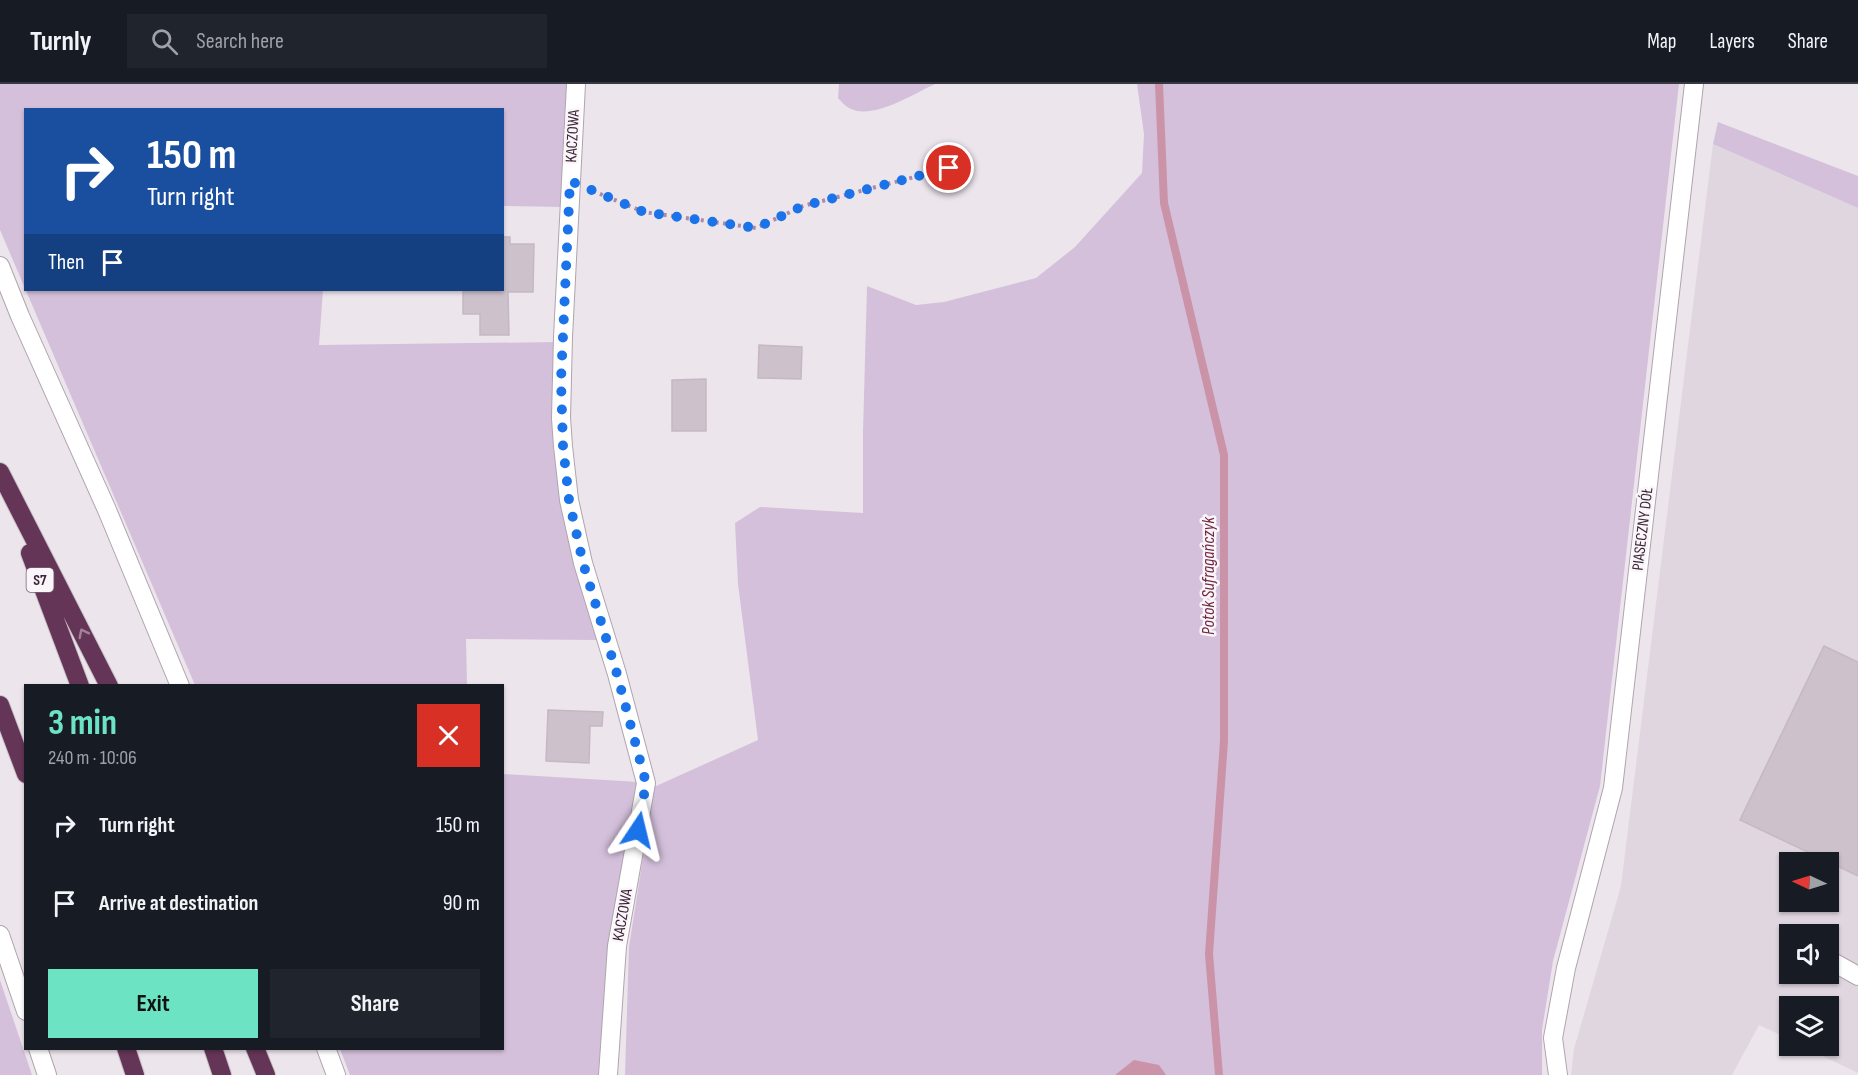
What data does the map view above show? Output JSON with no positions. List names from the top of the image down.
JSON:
{
  "streets": {
    "highway": ["S7"],
    "street": ["KACZOWA", "PIASECZNY DÓŁ"]
  },
  "water": ["Potok Sufragańczyk"],
  "north": "left",
  "page": {
    "header": "Turnly",
    "search": "Search here",
    "nav": ["Map", "Layers", "Share"],
    "turn": ["150 m", "Turn right"],
    "then": "Then",
    "heading": ["3 min", "240 m · 10:06"],
    "list": [
      {
        "name": "Turn right",
        "value": "150 m"
      },
      {
        "name": "Arrive at destination",
        "value": "90 m"
      }
    ],
    "buttons": ["Exit", "Share"]
  }
}
